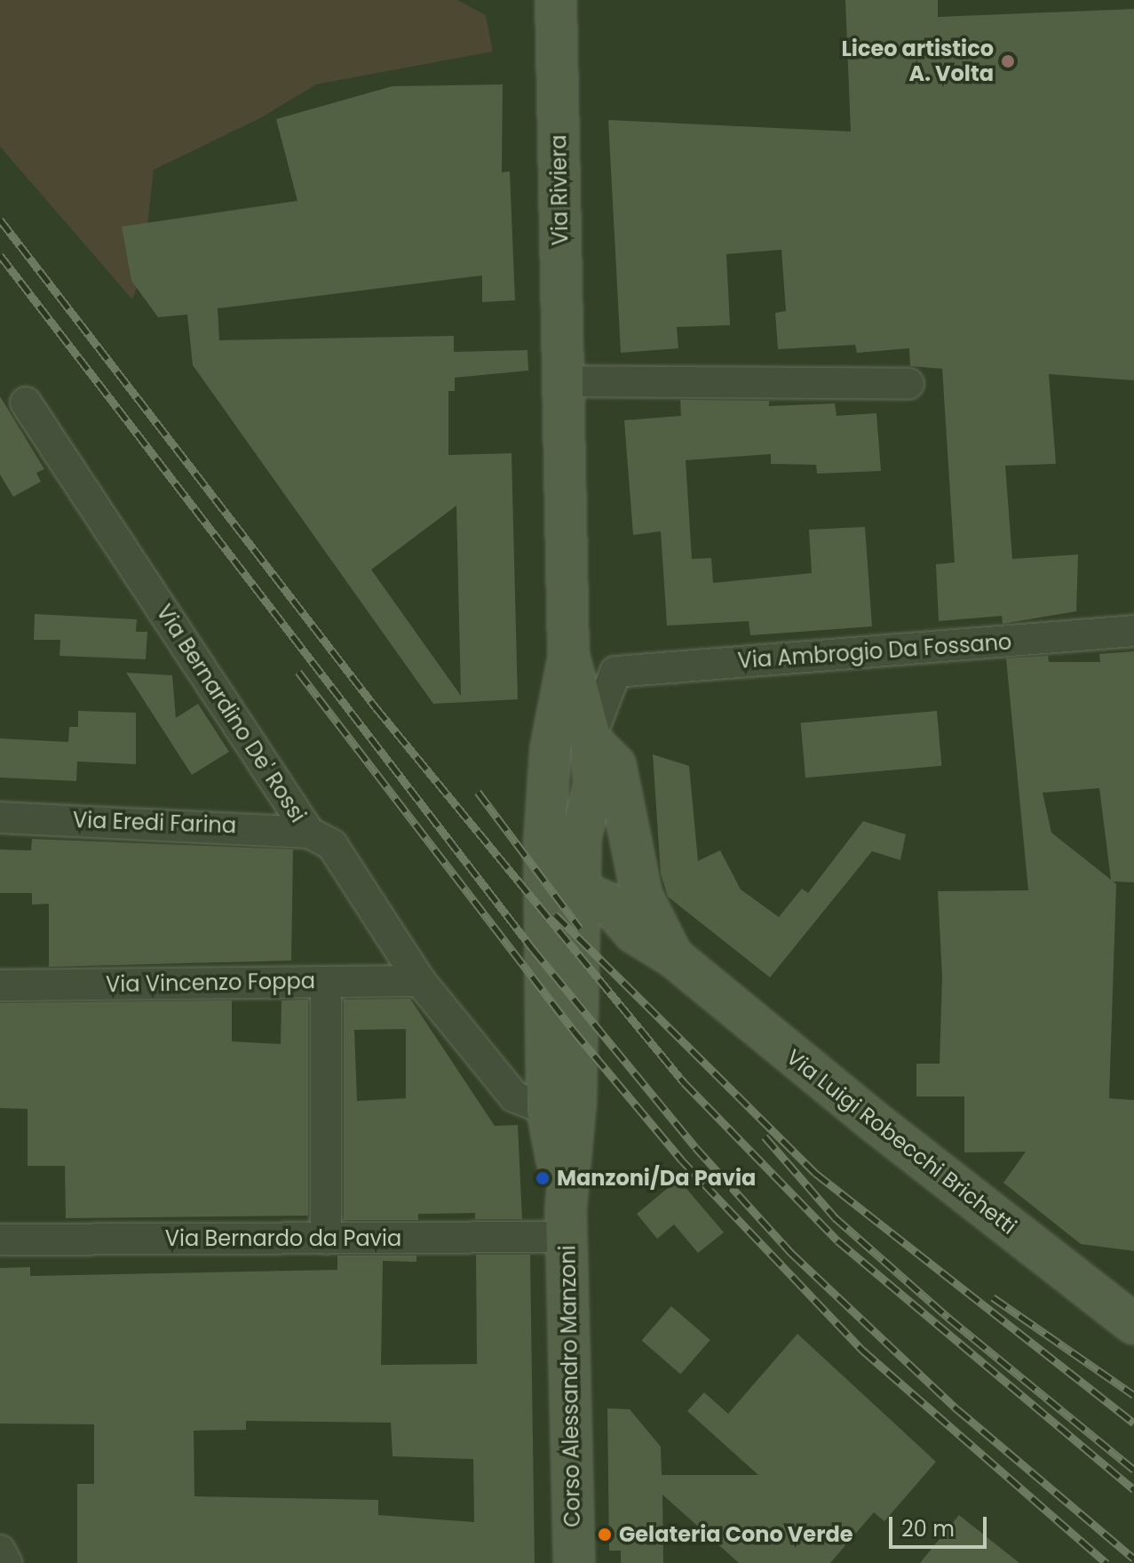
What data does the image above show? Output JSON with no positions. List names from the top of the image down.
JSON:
{
  "streets": {
    "street": [
      "Via Riviera",
      "Via Ambrogio Da Fossano",
      "Via Bernardino De' Rossi",
      "Via Eredi Farina",
      "Via Vincenzo Foppa",
      "Via Luigi Robecchi Brichetti",
      "Via Bernardo da Pavia",
      "Corso Alessandro Manzoni"
    ]
  },
  "crossings": [
    ["Via Riviera", "Via Ambrogio Da Fossano"],
    ["Via Riviera", "Via Luigi Robecchi Brichetti"],
    ["Via Riviera", "Corso Alessandro Manzoni"],
    ["Via Bernardino De' Rossi", "Via Eredi Farina"],
    ["Via Bernardino De' Rossi", "Via Vincenzo Foppa"],
    ["Via Bernardino De' Rossi", "Corso Alessandro Manzoni"],
    ["Via Luigi Robecchi Brichetti", "Corso Alessandro Manzoni"],
    ["Via Bernardo da Pavia", "Corso Alessandro Manzoni"]
  ],
  "places": ["Liceo artistico A. Volta", "Manzoni/Da Pavia", "Gelateria Cono Verde"],
  "scale_bar": "20 m"
}
